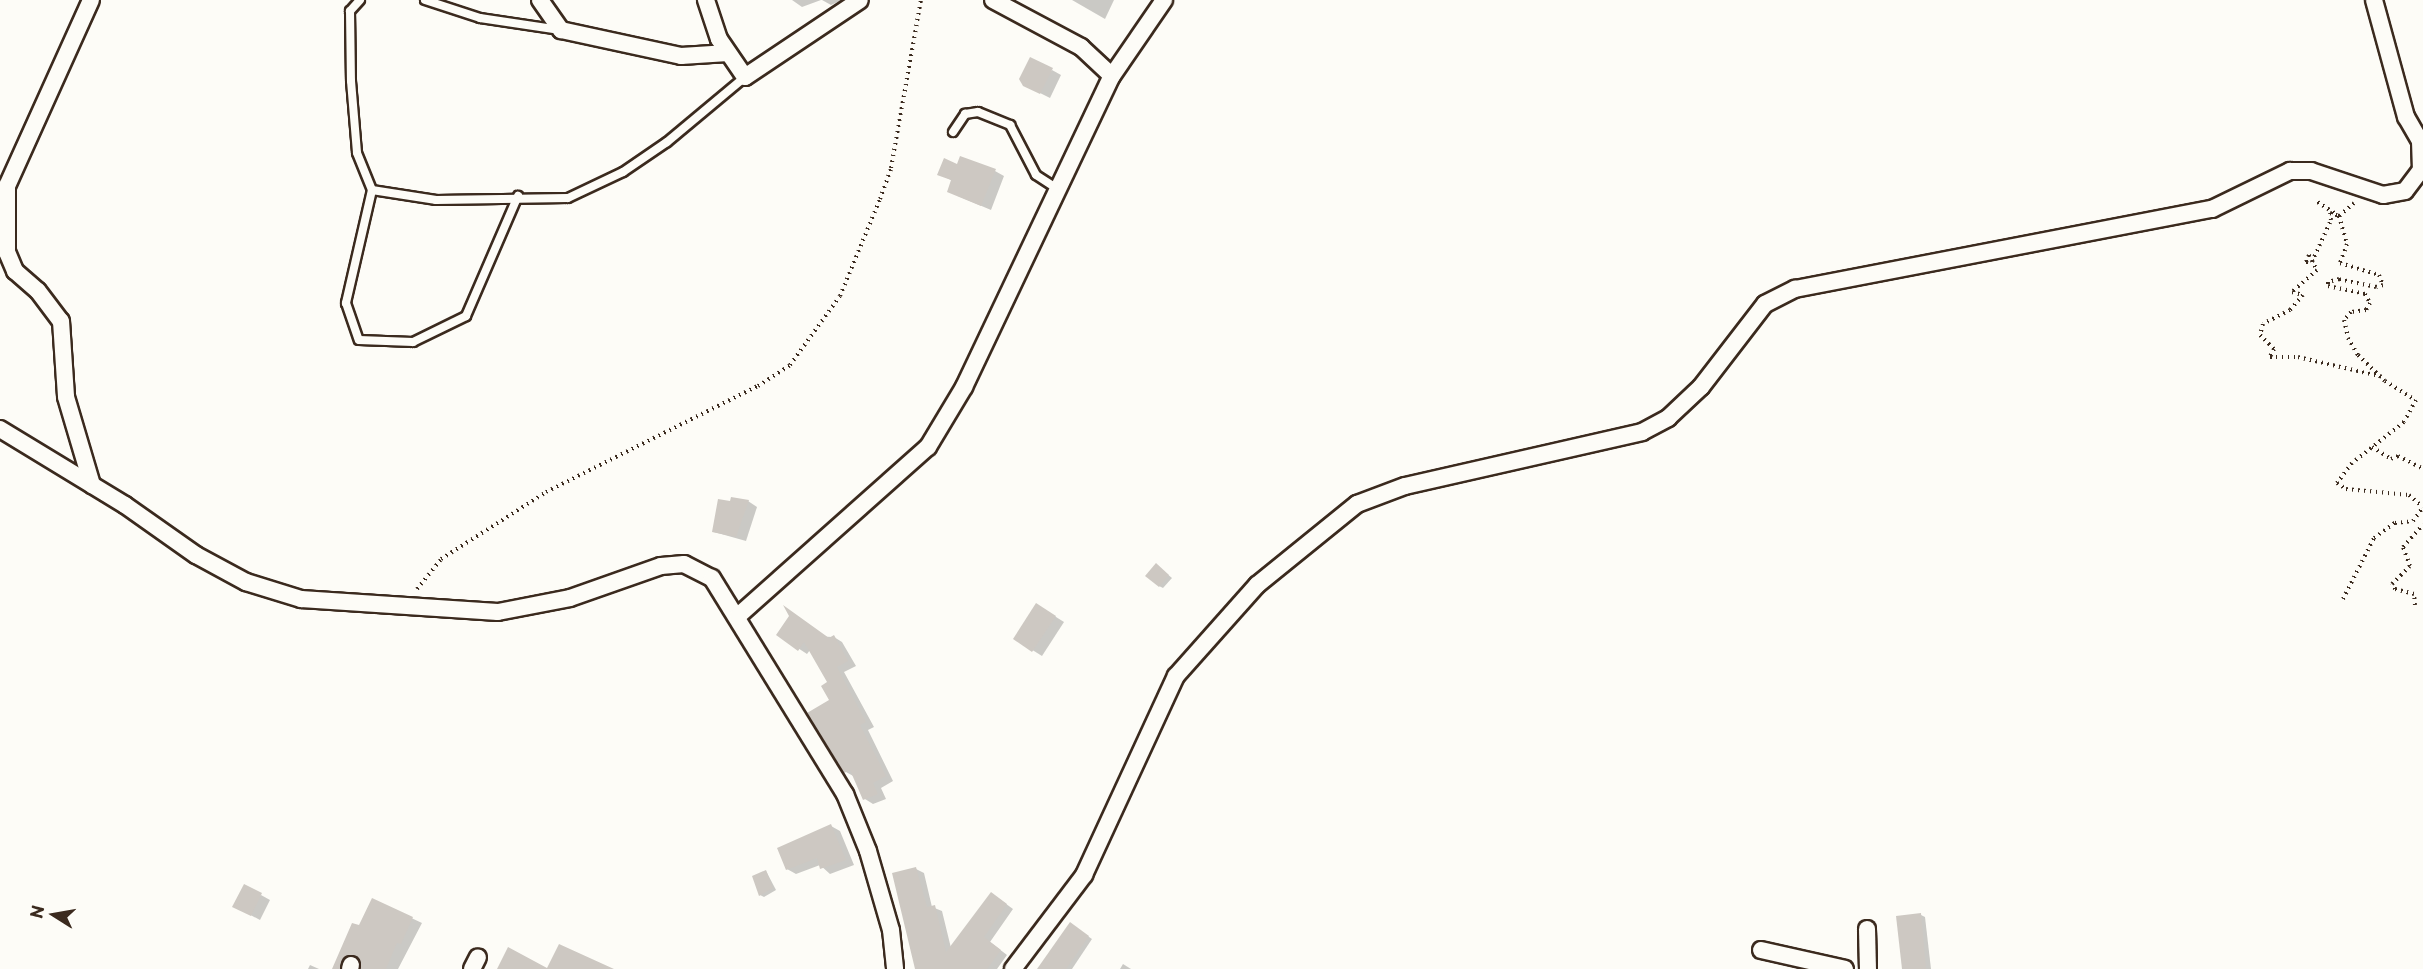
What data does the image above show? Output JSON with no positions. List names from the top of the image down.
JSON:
{
  "north": "left"
}
